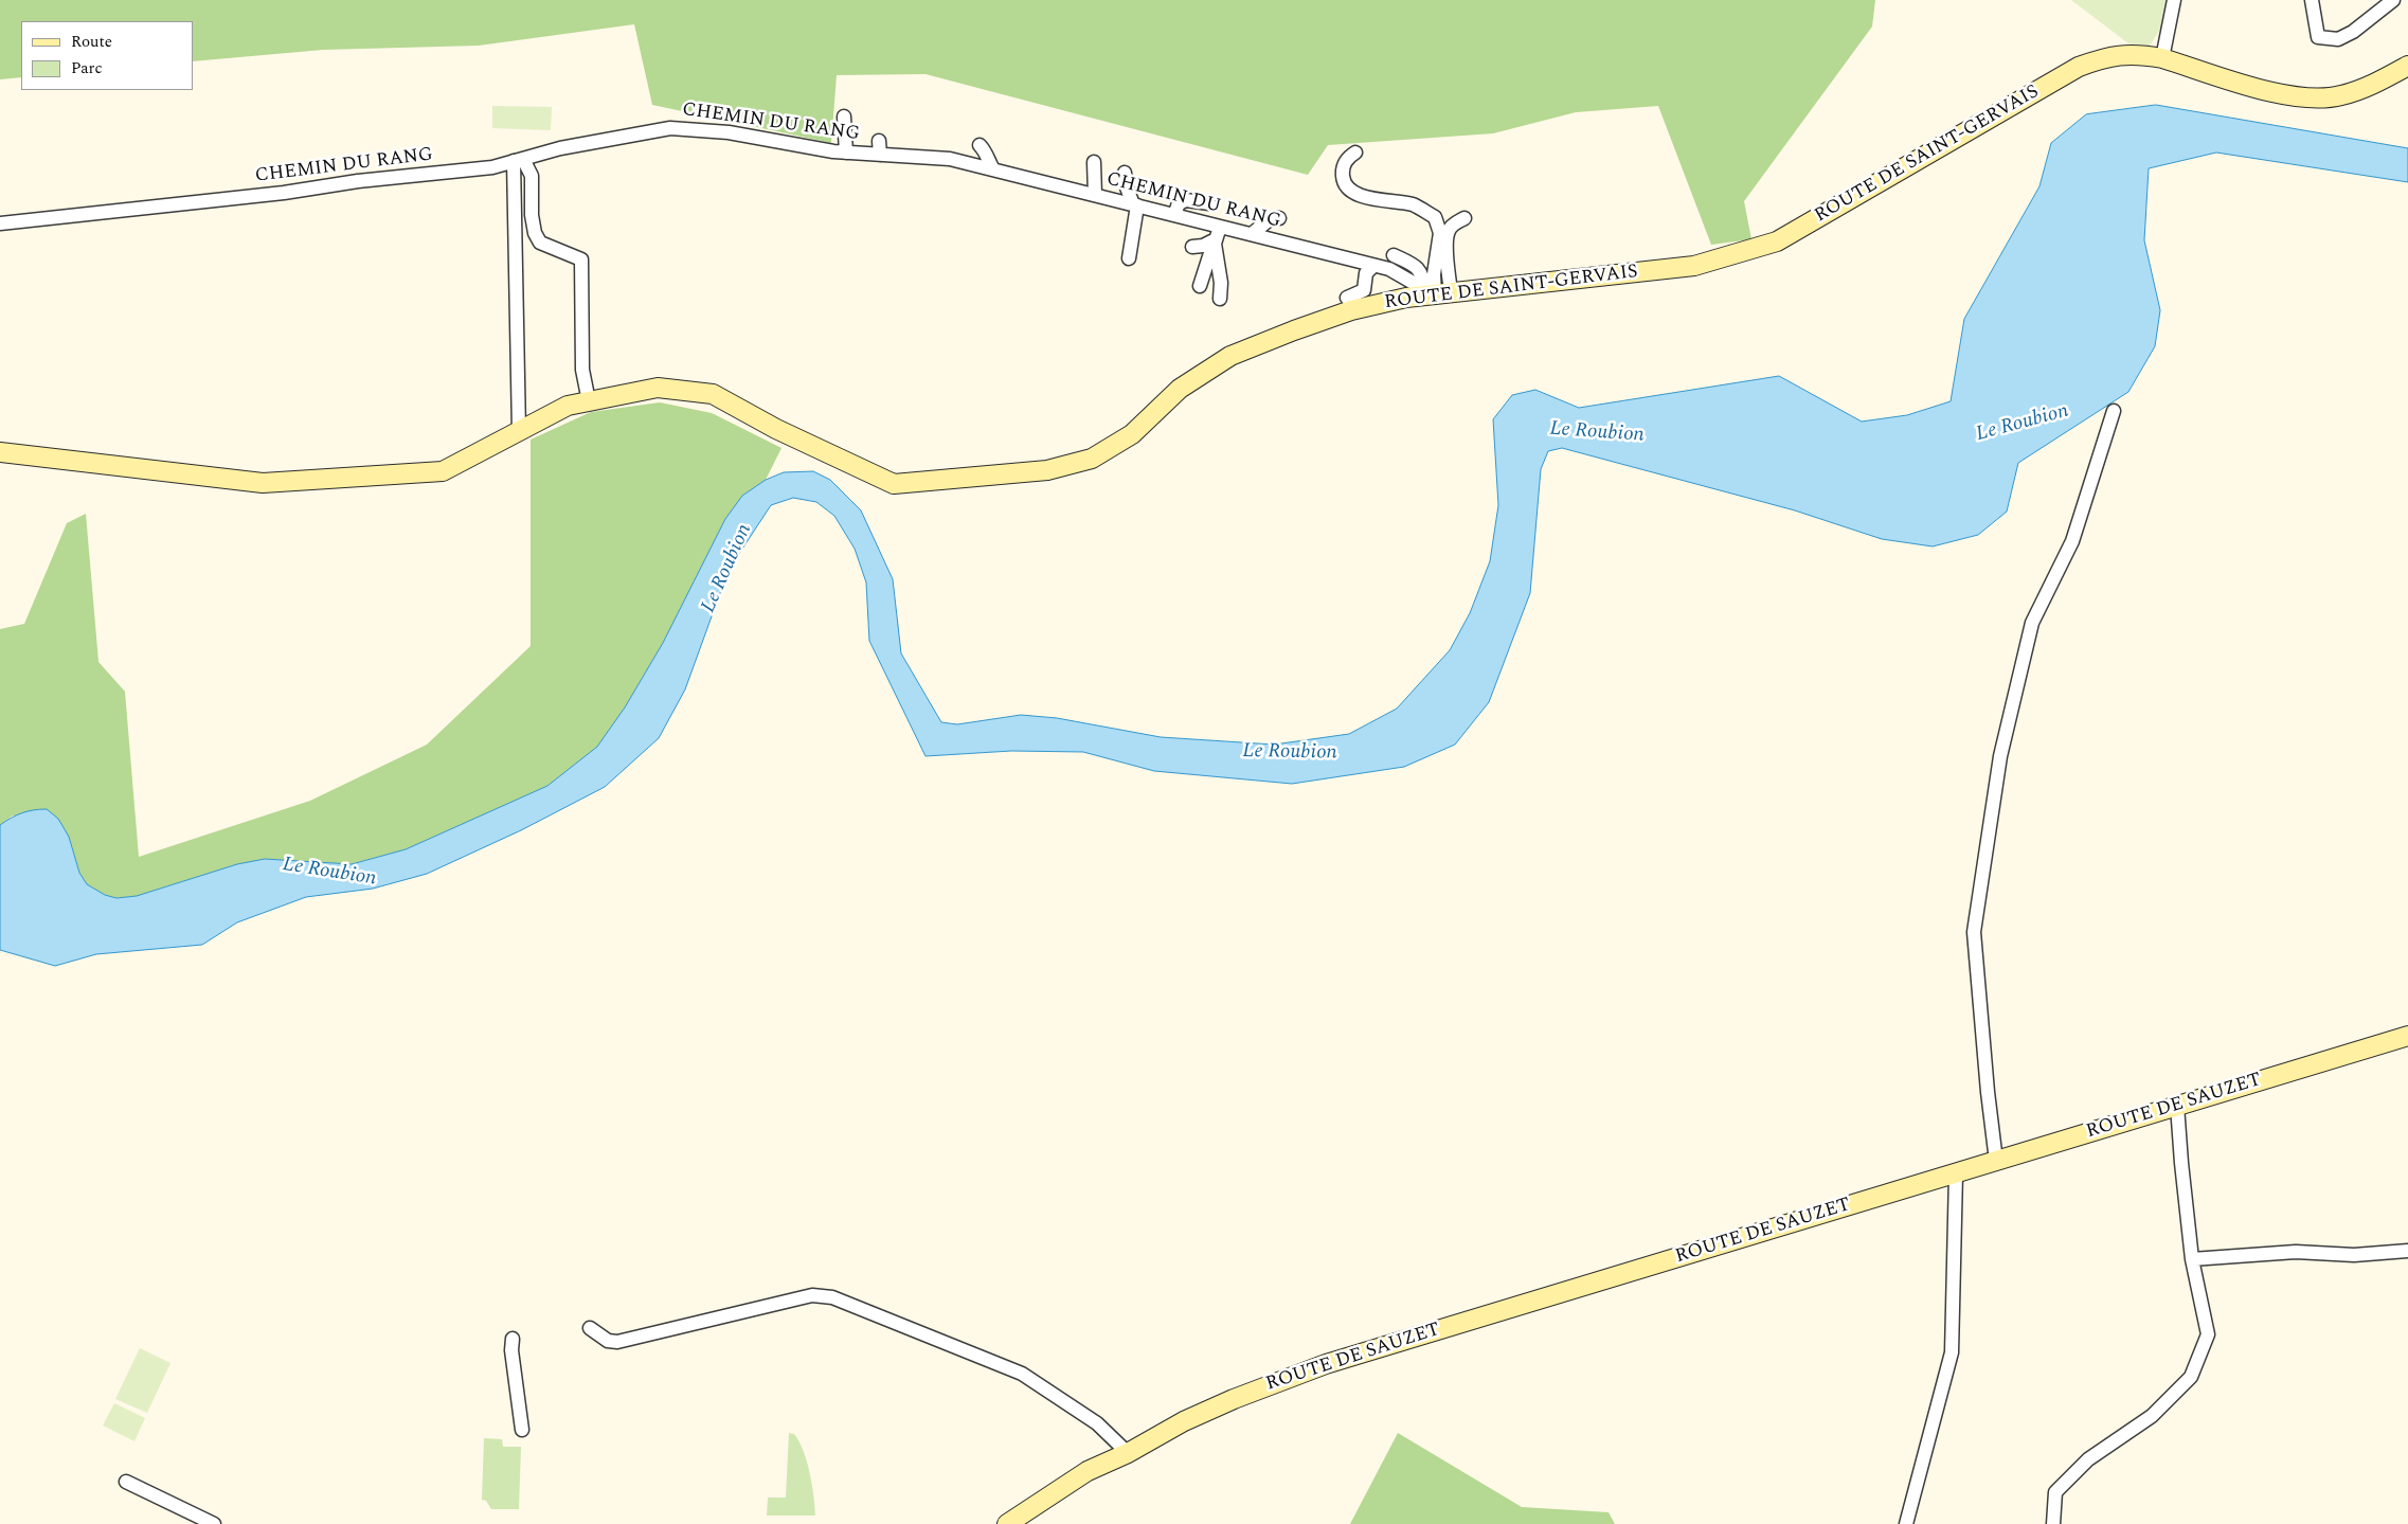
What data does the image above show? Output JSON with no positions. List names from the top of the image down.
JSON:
{
  "streets": {
    "street": ["CHEMIN DU RANG", "ROUTE DE SAINT-GERVAIS", "ROUTE DE SAUZET"]
  },
  "crossings": [
    ["CHEMIN DU RANG", "ROUTE DE SAINT-GERVAIS"]
  ],
  "water": ["Le Roubion"],
  "legend": ["Route", "Parc"]
}
